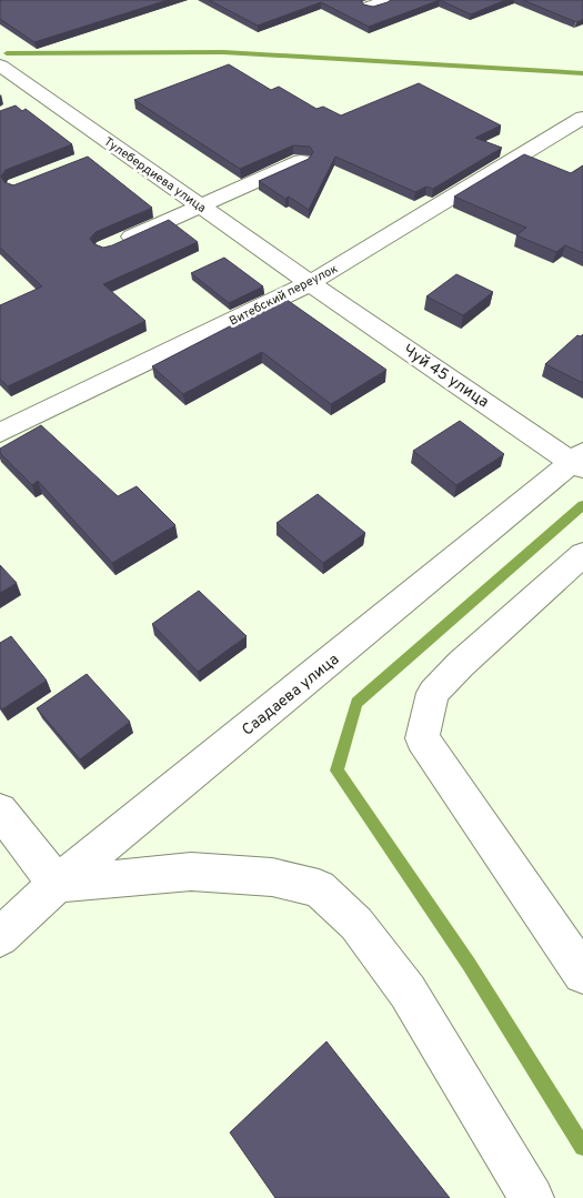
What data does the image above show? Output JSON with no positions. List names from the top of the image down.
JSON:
{
  "streets": {
    "street": [
      "Тулебердиева улица",
      "Витебский переулок",
      "Чуй 45 улица",
      "Саадаева улица"
    ]
  },
  "crossings": [
    ["Тулебердиева улица", "Витебский переулок"],
    ["Тулебердиева улица", "Чуй 45 улица"],
    ["Витебский переулок", "Чуй 45 улица"],
    ["Чуй 45 улица", "Саадаева улица"]
  ]
}
